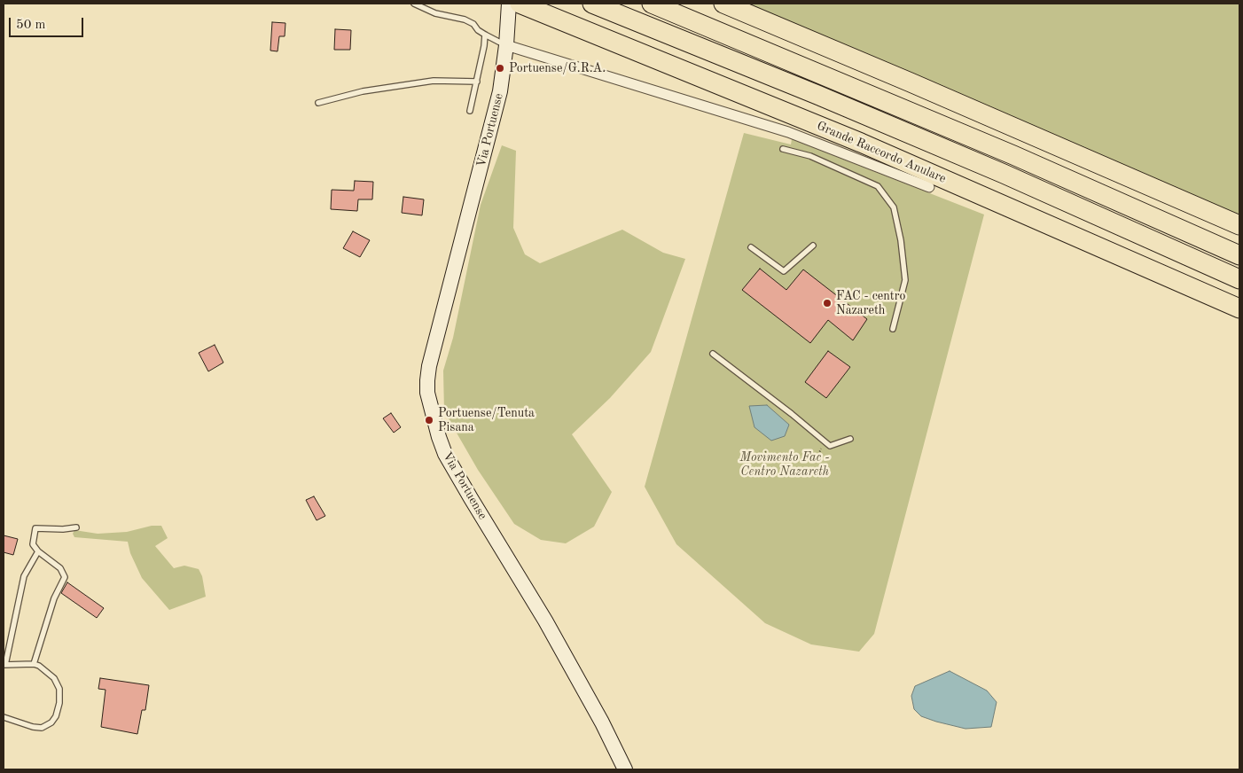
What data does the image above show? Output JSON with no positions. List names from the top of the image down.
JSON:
{
  "streets": {
    "highway": ["Grande Raccordo Anulare"],
    "main road": ["Via Portuense"]
  },
  "crossings": [
    ["Via Portuense", "Grande Raccordo Anulare"]
  ],
  "parks": ["Movimento Fac - Centro Nazareth"],
  "places": ["Portuense/G.R.A.", "FAC - centro Nazareth", "Portuense/Tenuta Pisana"],
  "scale_bar": "50 m"
}
